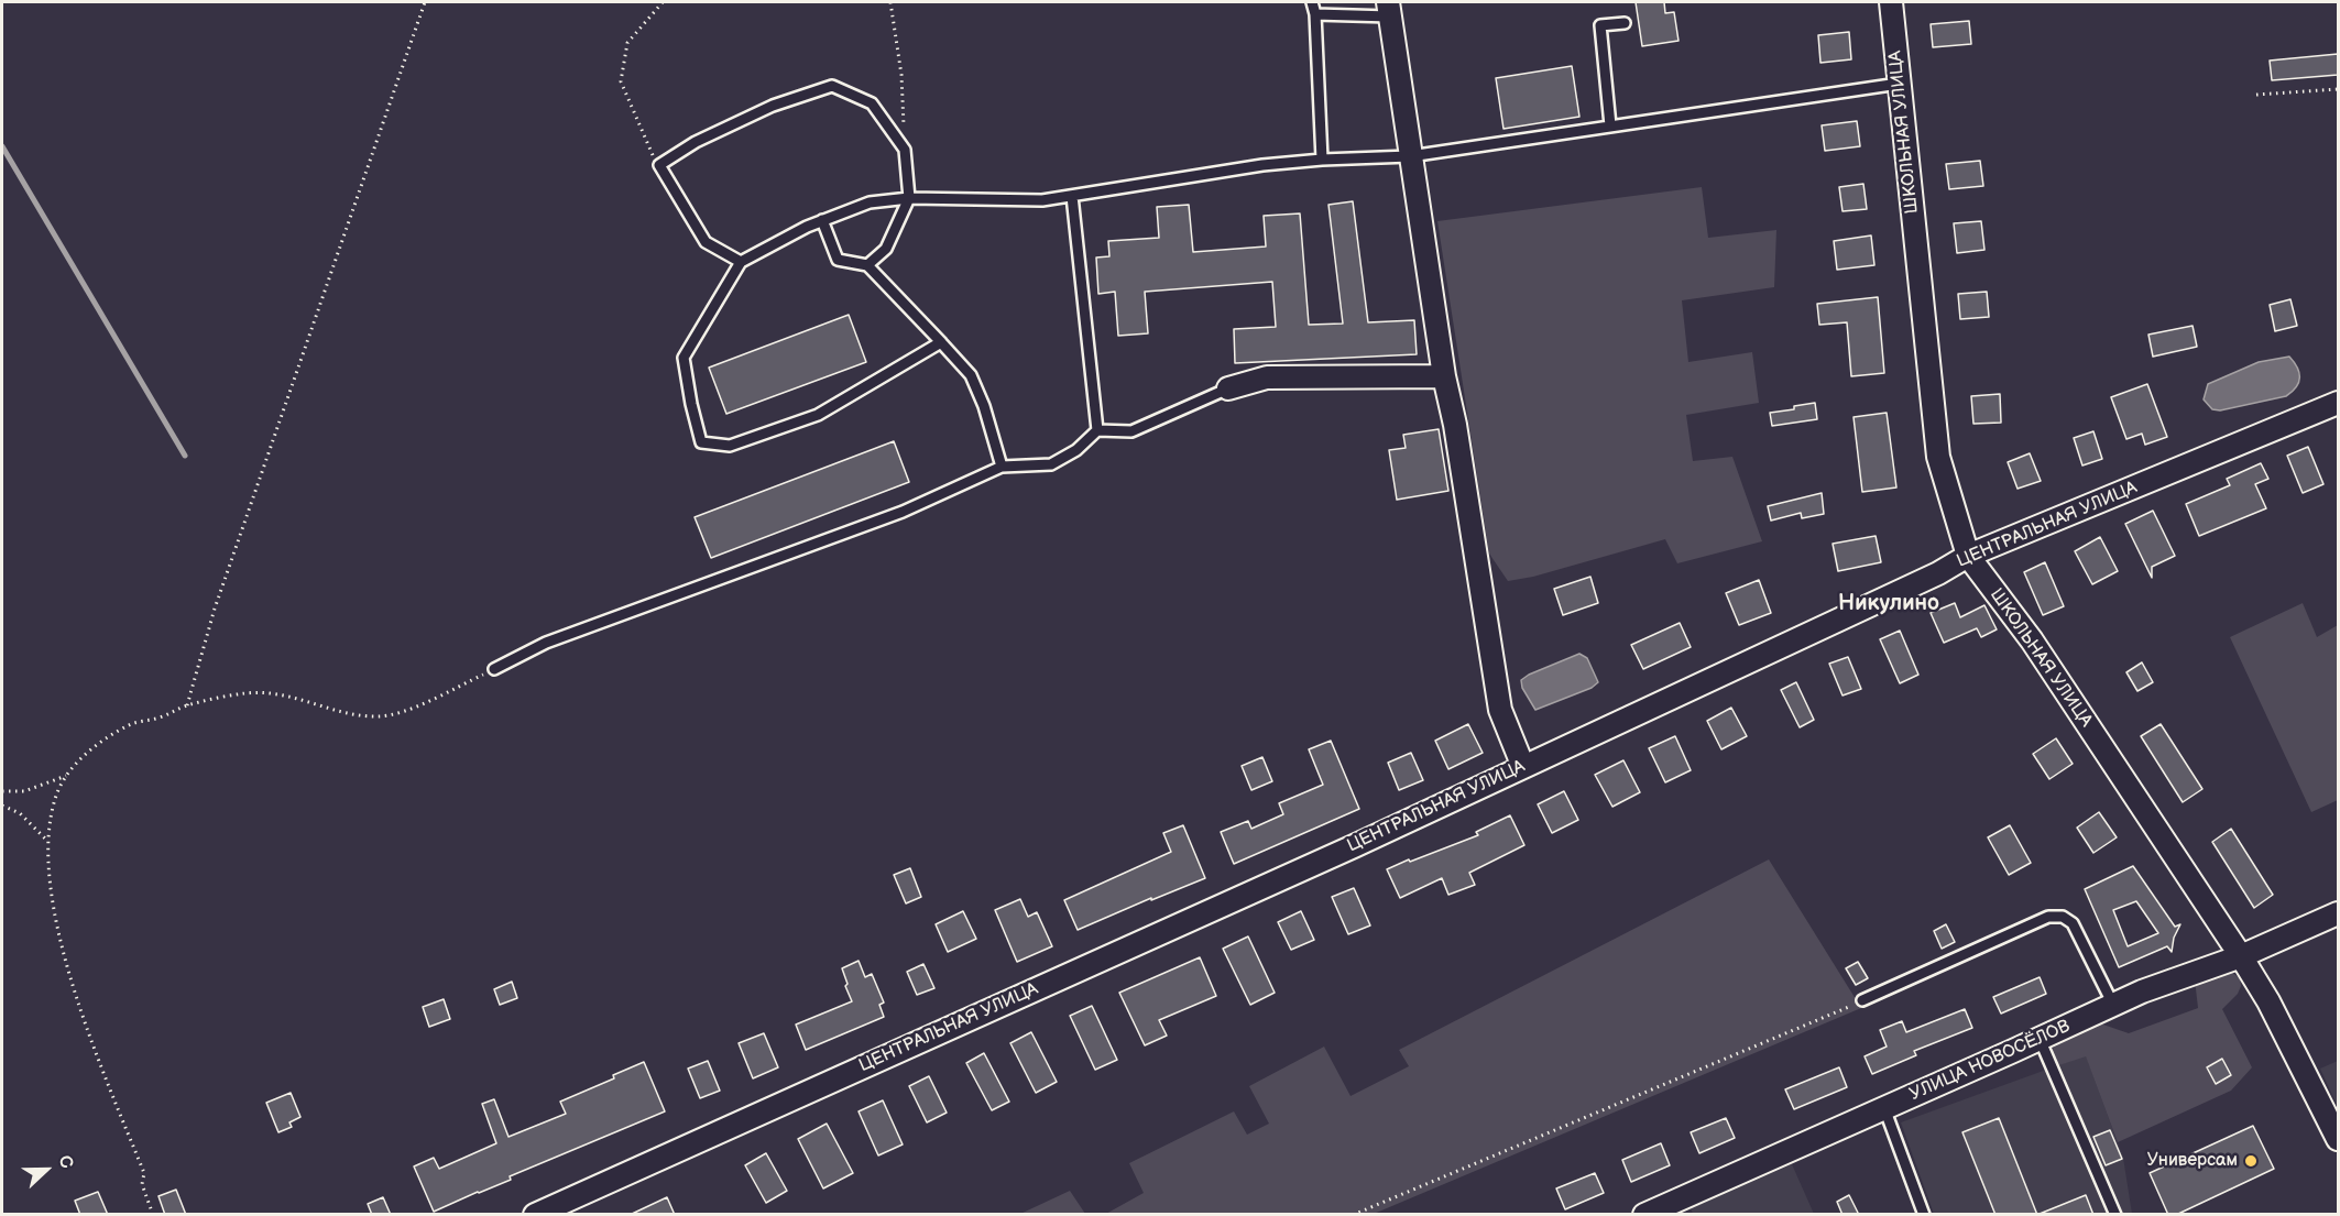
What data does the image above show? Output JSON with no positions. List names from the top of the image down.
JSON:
{
  "streets": {
    "street": ["ШКОЛЬНАЯ УЛИЦА", "ЦЕНТРАЛЬНАЯ УЛИЦА", "УЛИЦА НОВОСЁЛОВ"]
  },
  "crossings": [
    ["ШКОЛЬНАЯ УЛИЦА", "ЦЕНТРАЛЬНАЯ УЛИЦА"],
    ["ШКОЛЬНАЯ УЛИЦА", "УЛИЦА НОВОСЁЛОВ"]
  ],
  "districts": ["Никулино"],
  "places": ["Универсам"],
  "north": "right"
}
